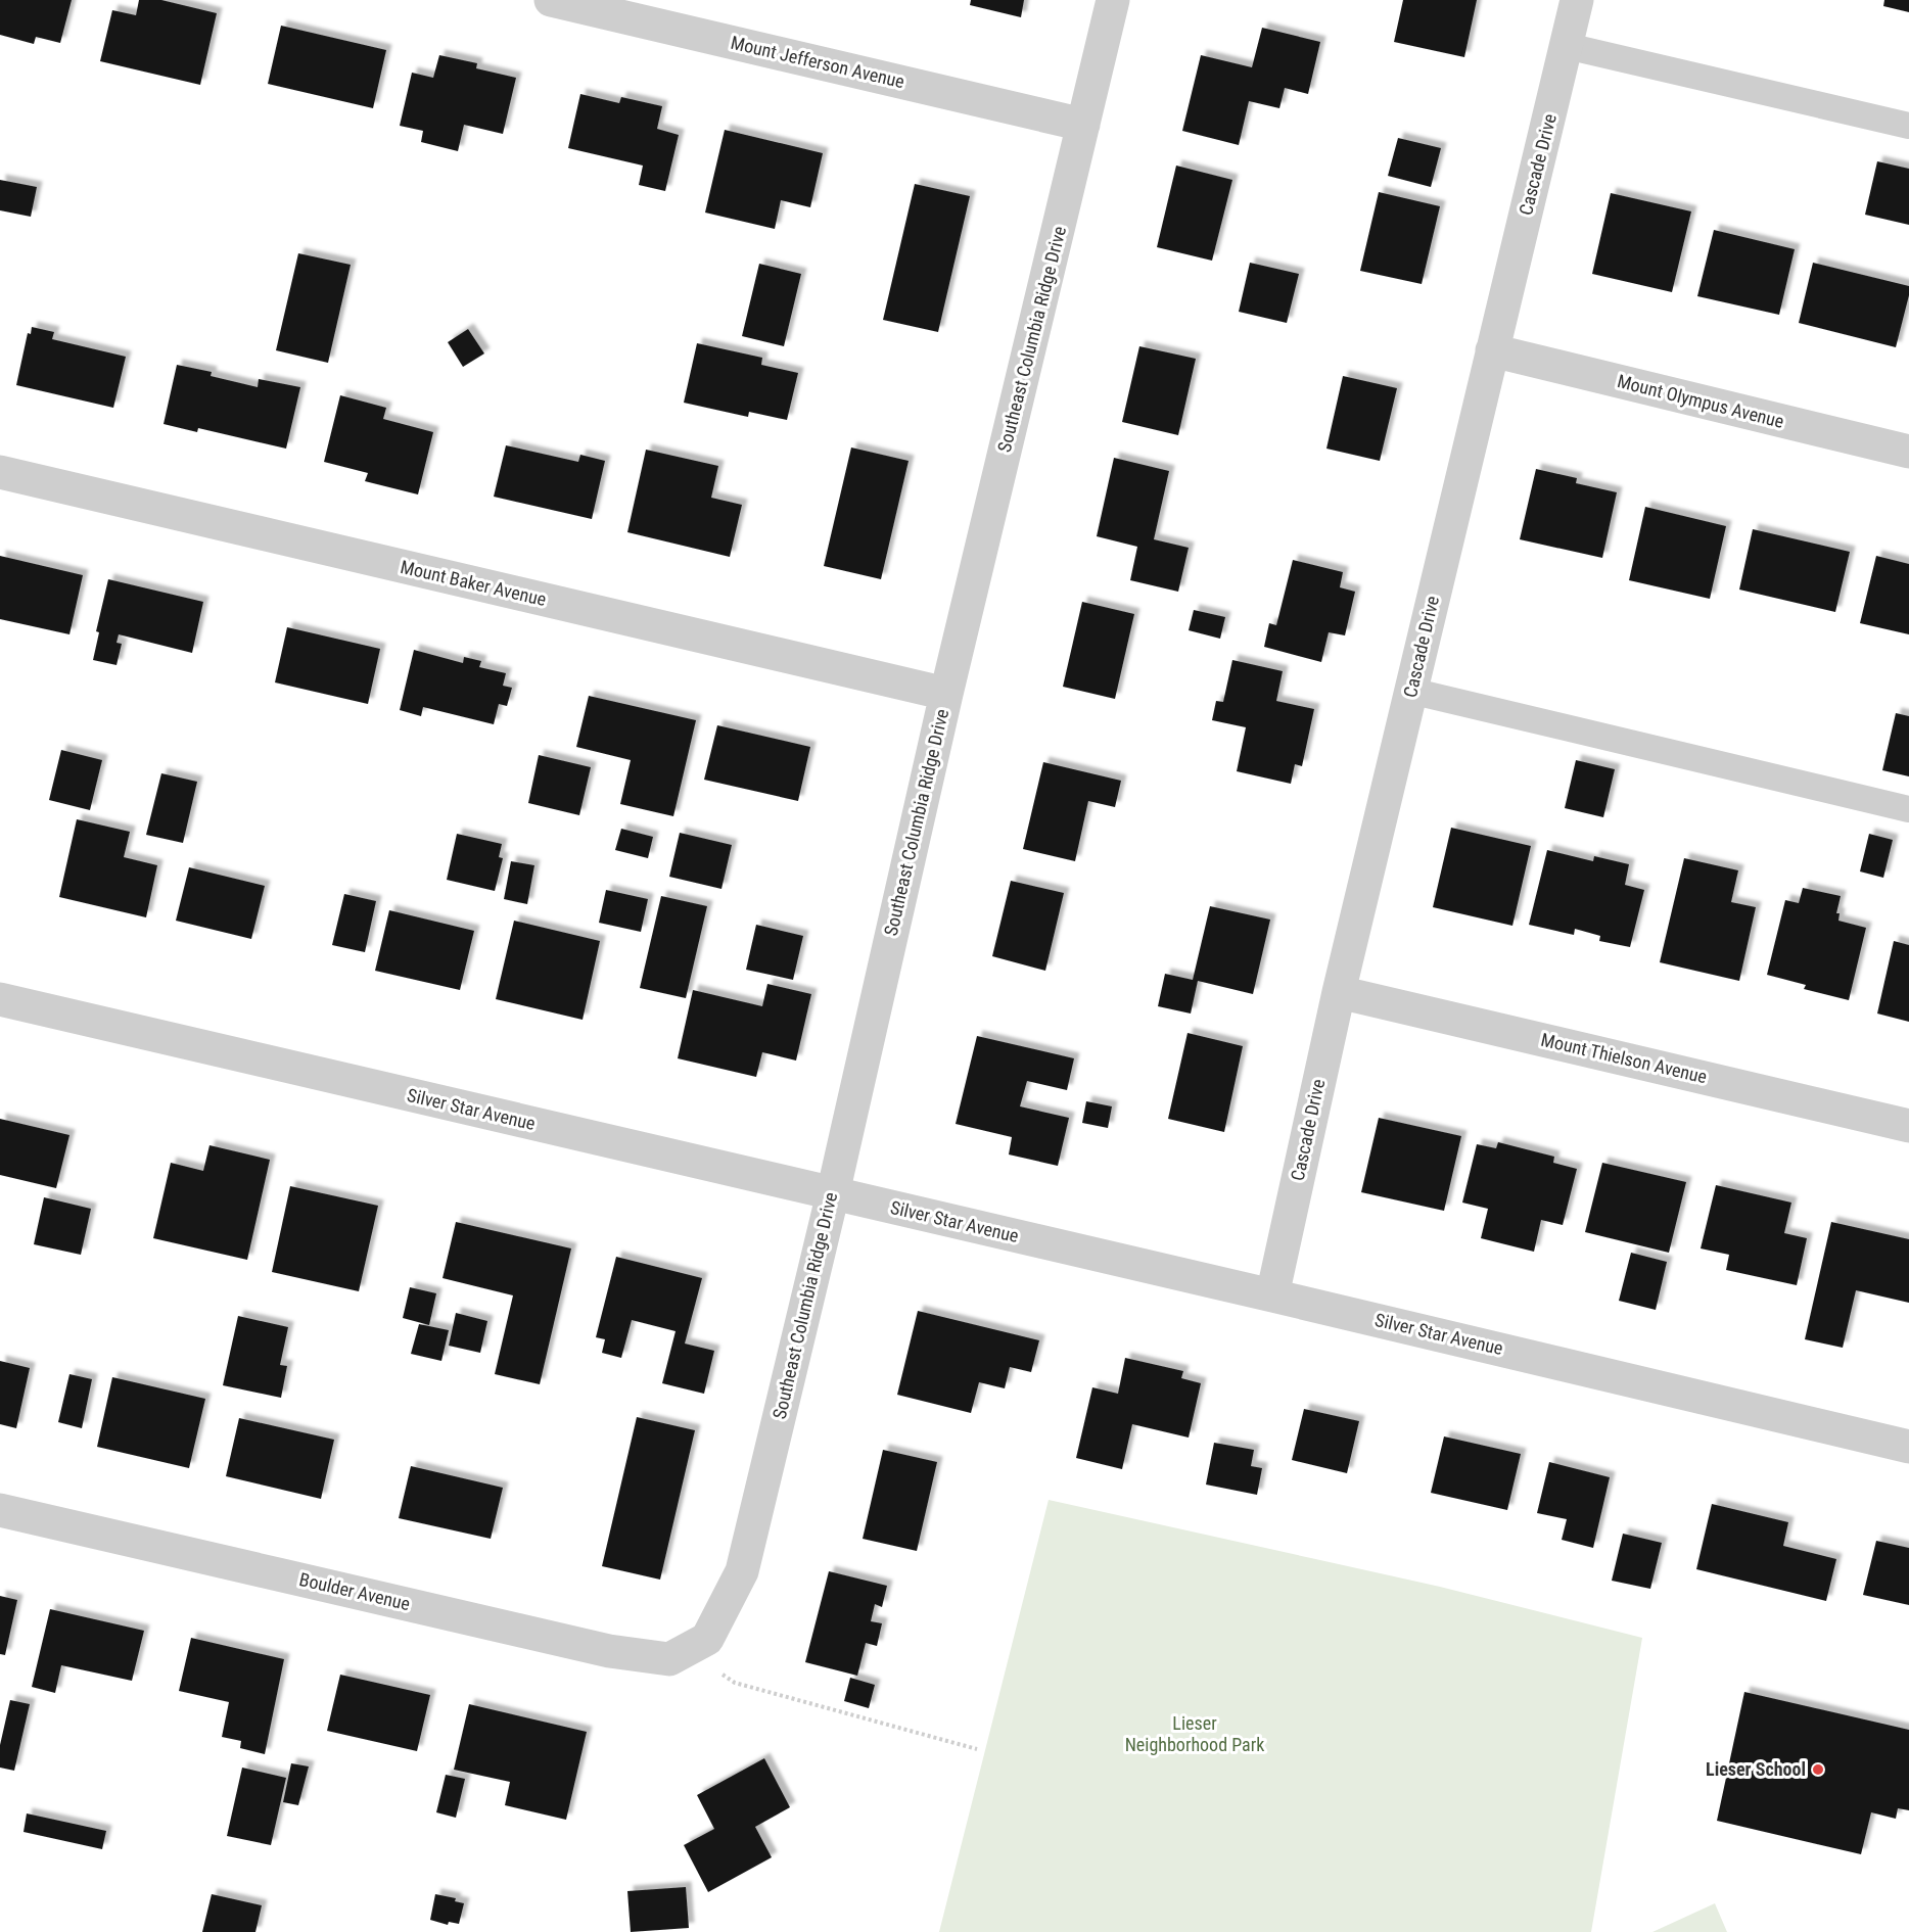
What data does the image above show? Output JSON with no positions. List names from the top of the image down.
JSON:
{
  "streets": {
    "street": [
      "Mount Jefferson Avenue",
      "Cascade Drive",
      "Southeast Columbia Ridge Drive",
      "Mount Olympus Avenue",
      "Mount Baker Avenue",
      "Mount Thielson Avenue",
      "Silver Star Avenue",
      "Boulder Avenue"
    ]
  },
  "crossings": [
    ["Mount Jefferson Avenue", "Southeast Columbia Ridge Drive"],
    ["Cascade Drive", "Mount Olympus Avenue"],
    ["Cascade Drive", "Mount Thielson Avenue"],
    ["Cascade Drive", "Silver Star Avenue"],
    ["Southeast Columbia Ridge Drive", "Mount Baker Avenue"],
    ["Southeast Columbia Ridge Drive", "Silver Star Avenue"],
    ["Southeast Columbia Ridge Drive", "Boulder Avenue"]
  ],
  "parks": ["Lieser Neighborhood Park"],
  "places": ["Lieser School"]
}
